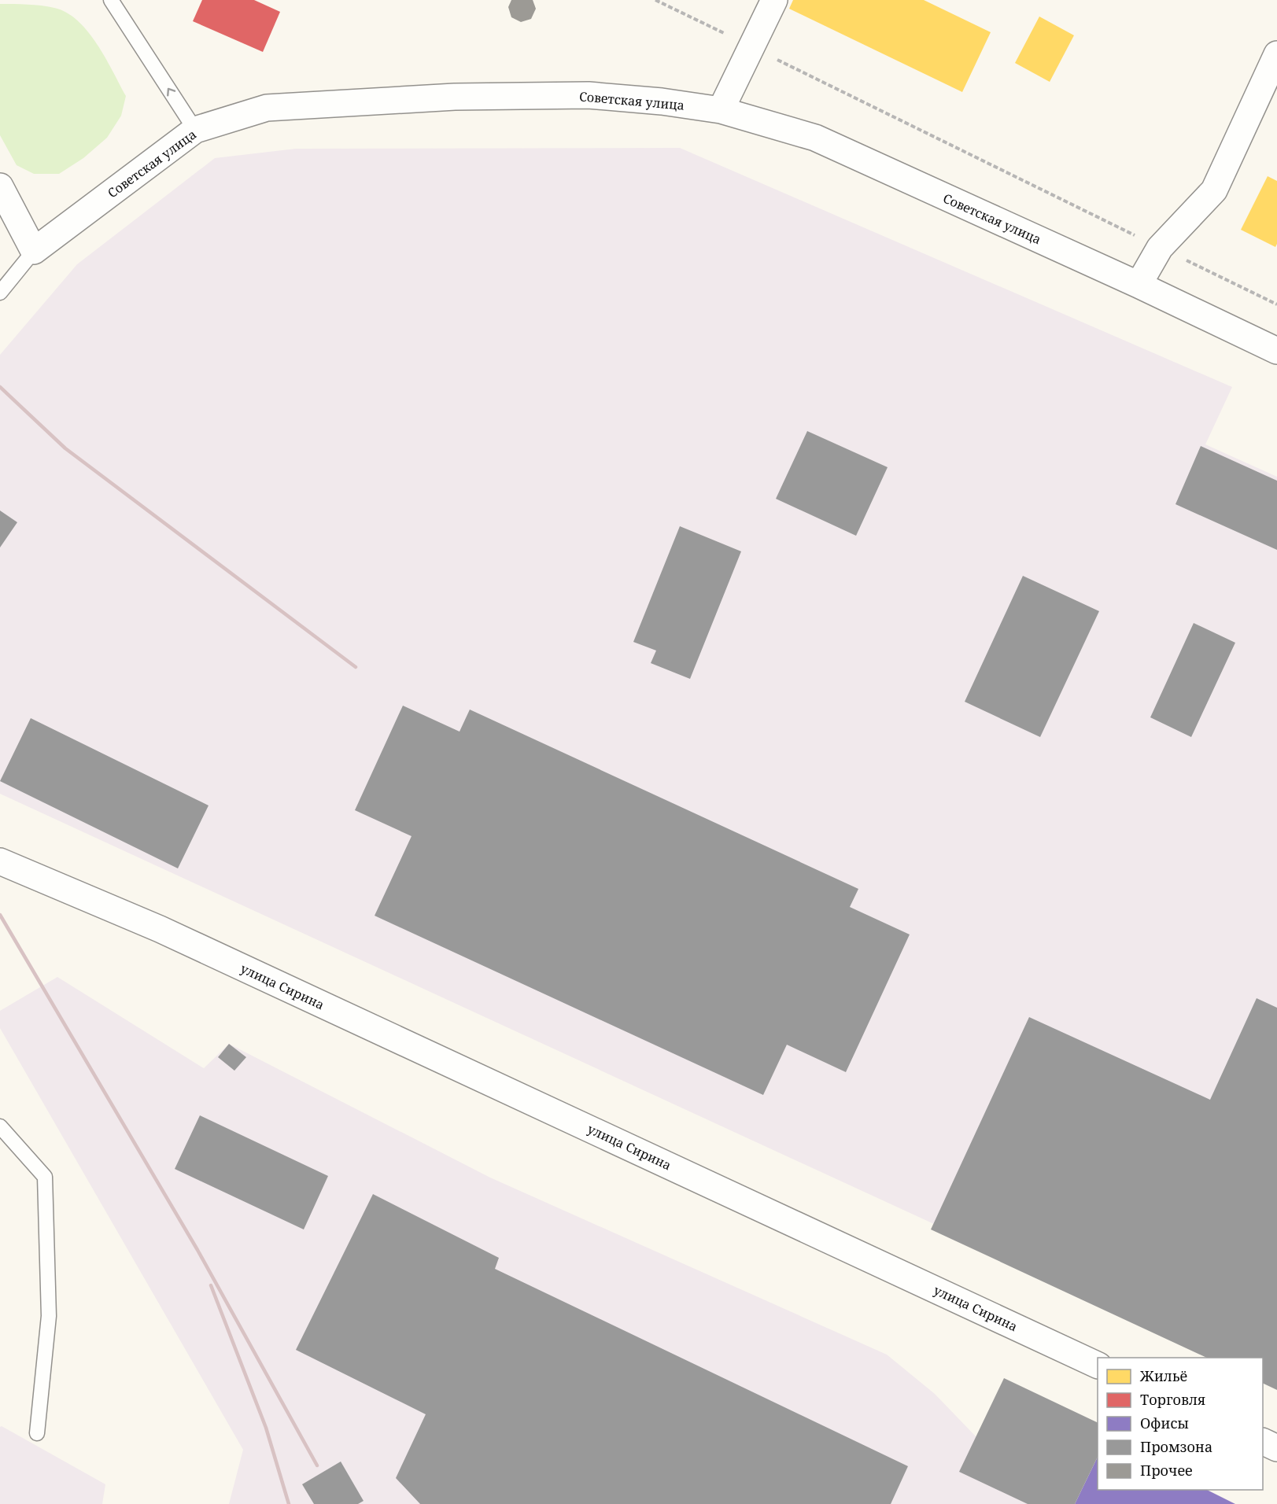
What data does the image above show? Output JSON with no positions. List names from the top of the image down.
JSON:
{
  "streets": {
    "street": ["Советская улица", "улица Сирина"]
  },
  "legend": [
    "Жильё",
    "Торговля",
    "Офисы",
    "Промзона",
    "Прочее"
  ]
}
